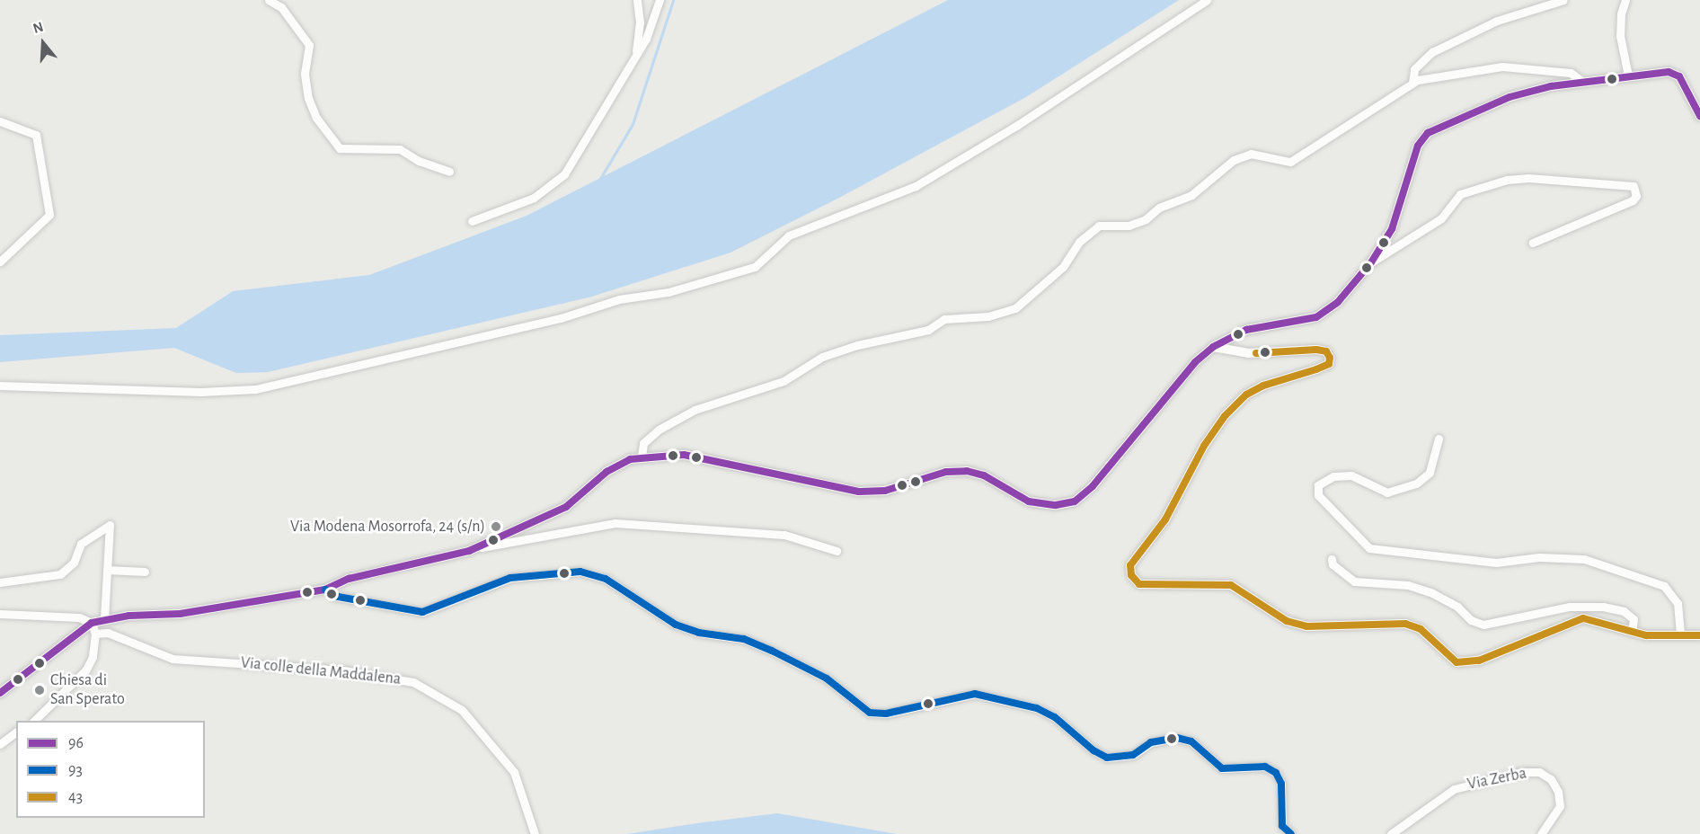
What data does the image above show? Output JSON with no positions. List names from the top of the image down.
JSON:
{
  "streets": {
    "street": ["Via colle della Maddalena", "Via Zerba"]
  },
  "places": ["Via Modena Mosorrofa, 24 (s/n)", "Chiesa di San Sperato"],
  "lines": ["transit line 96", "transit line 43", "transit line 93"],
  "legend": ["96", "93", "43"],
  "north": "top"
}
